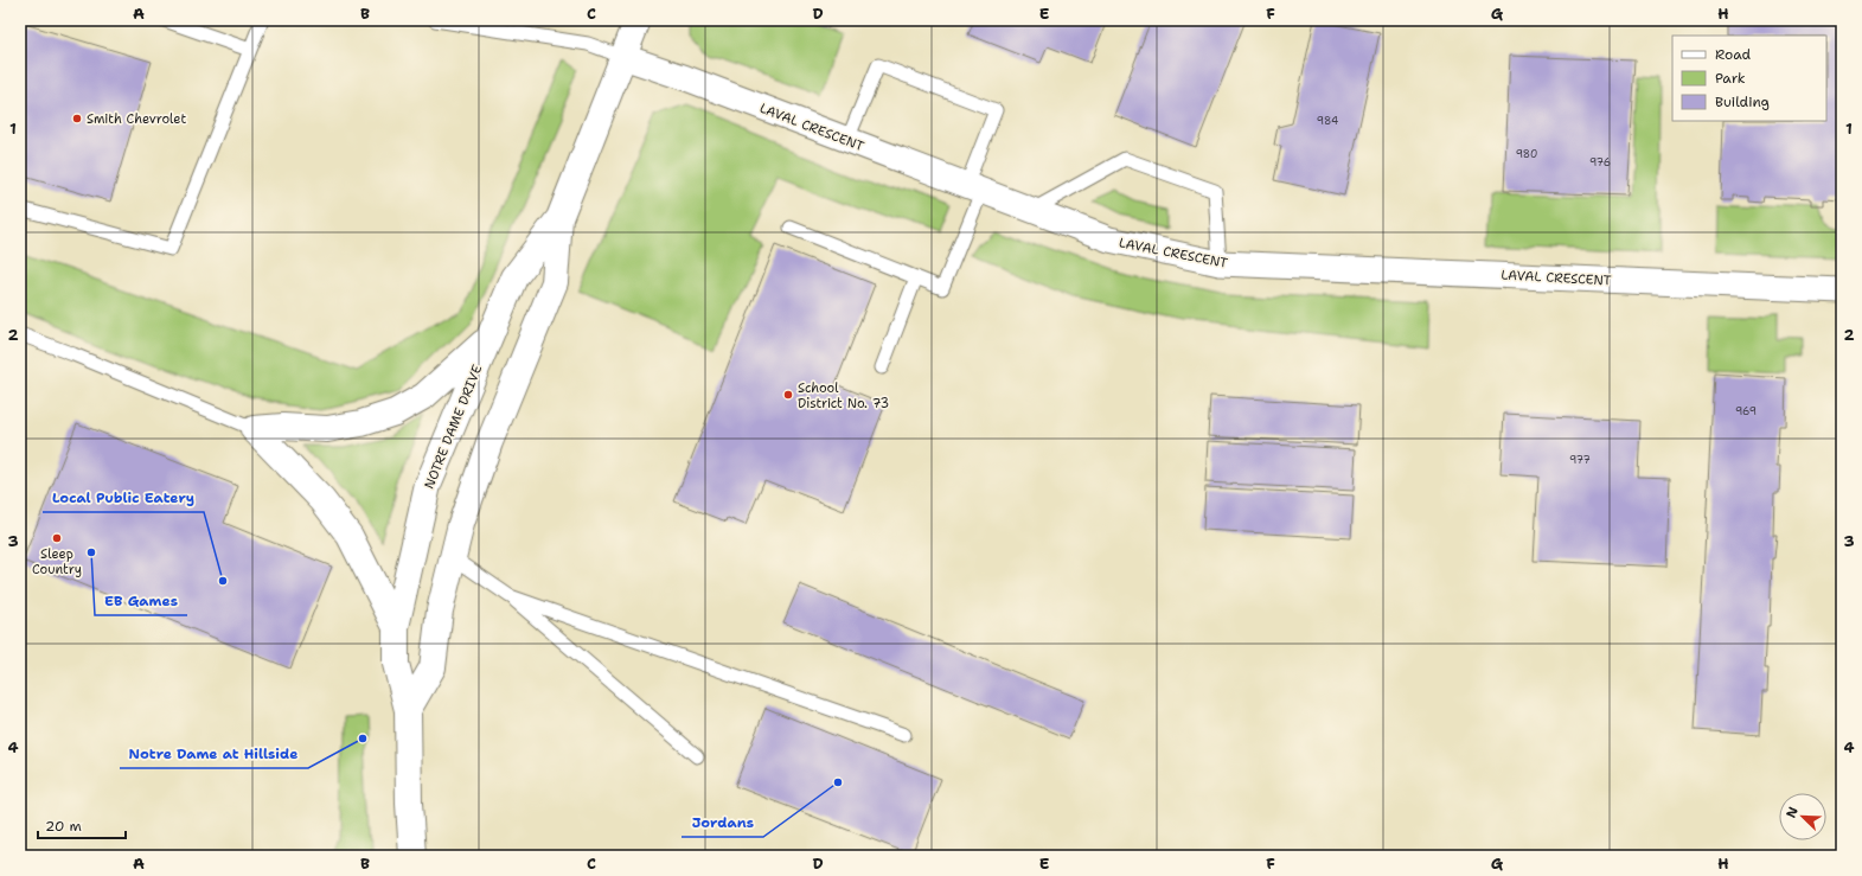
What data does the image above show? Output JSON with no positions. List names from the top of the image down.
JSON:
{
  "streets": {
    "street": ["LAVAL CRESCENT", "NOTRE DAME DRIVE"]
  },
  "crossings": [
    ["LAVAL CRESCENT", "NOTRE DAME DRIVE"]
  ],
  "places": [
    "Smith Chevrolet",
    "School District No. 73",
    "Sleep Country",
    "EB Games",
    "Local Public Eatery",
    "Notre Dame at Hillside",
    "Jordans"
  ],
  "house_numbers": [
    "984",
    "980",
    "976",
    "969",
    "977"
  ],
  "legend": ["Road", "Park", "Building"],
  "scale_bar": "20 m",
  "north": "top left",
  "grid": {
    "columns": [
      "A",
      "B",
      "C",
      "D",
      "E",
      "F",
      "G",
      "H"
    ],
    "rows": [
      "1",
      "2",
      "3",
      "4"
    ]
  }
}
